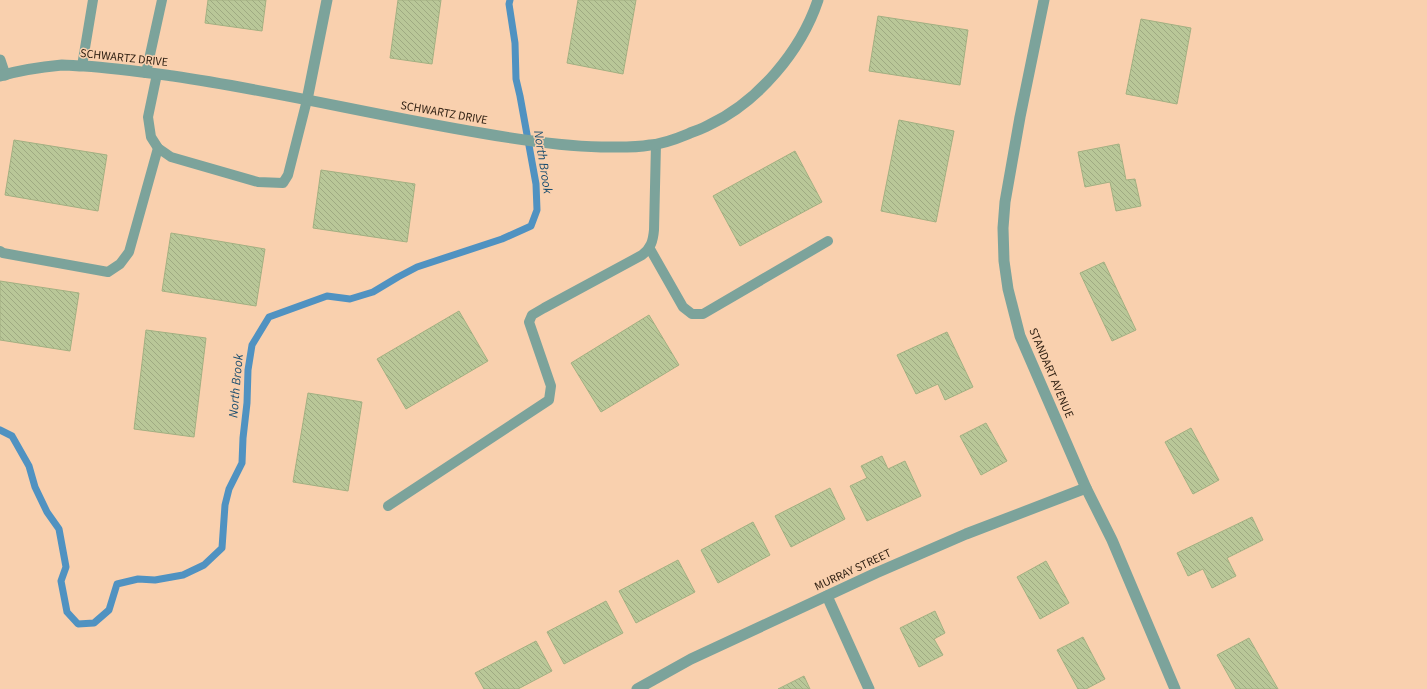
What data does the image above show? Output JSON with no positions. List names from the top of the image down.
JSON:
{
  "streets": {
    "street": ["SCHWARTZ DRIVE", "STANDART AVENUE", "MURRAY STREET"]
  },
  "crossings": [
    ["STANDART AVENUE", "MURRAY STREET"]
  ],
  "water": ["North Brook"]
}
